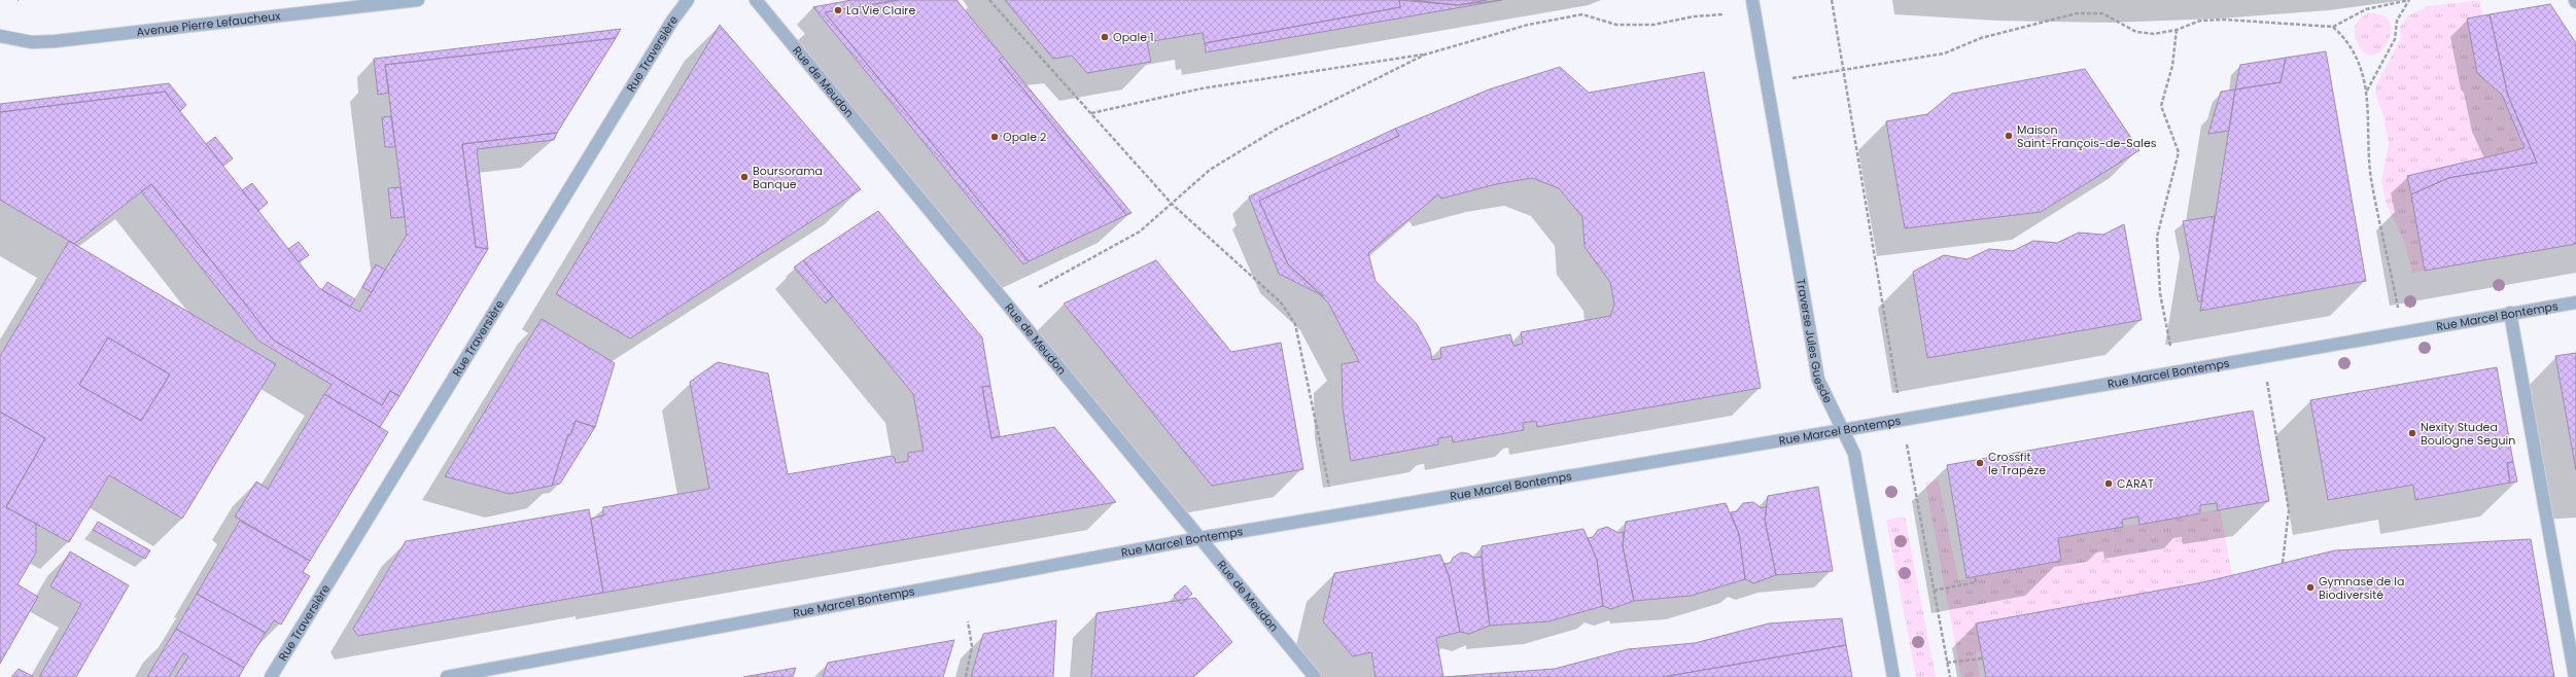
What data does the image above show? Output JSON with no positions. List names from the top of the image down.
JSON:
{
  "streets": {
    "street": [
      "Avenue Pierre Lefaucheux",
      "Rue Traversière",
      "Rue de Meudon",
      "Rue Marcel Bontemps",
      "Traverse Jules Guesde"
    ]
  },
  "crossings": [
    ["Rue de Meudon", "Rue Marcel Bontemps"],
    ["Rue Marcel Bontemps", "Traverse Jules Guesde"]
  ],
  "places": [
    "La Vie Claire",
    "Opale 1",
    "Maison Saint-François-de-Sales",
    "Opale 2",
    "Boursorama Banque",
    "Nexity Studea Boulogne Seguin",
    "Crossfit le Trapèze",
    "CARAT",
    "Gymnase de la Biodiversité"
  ]
}
